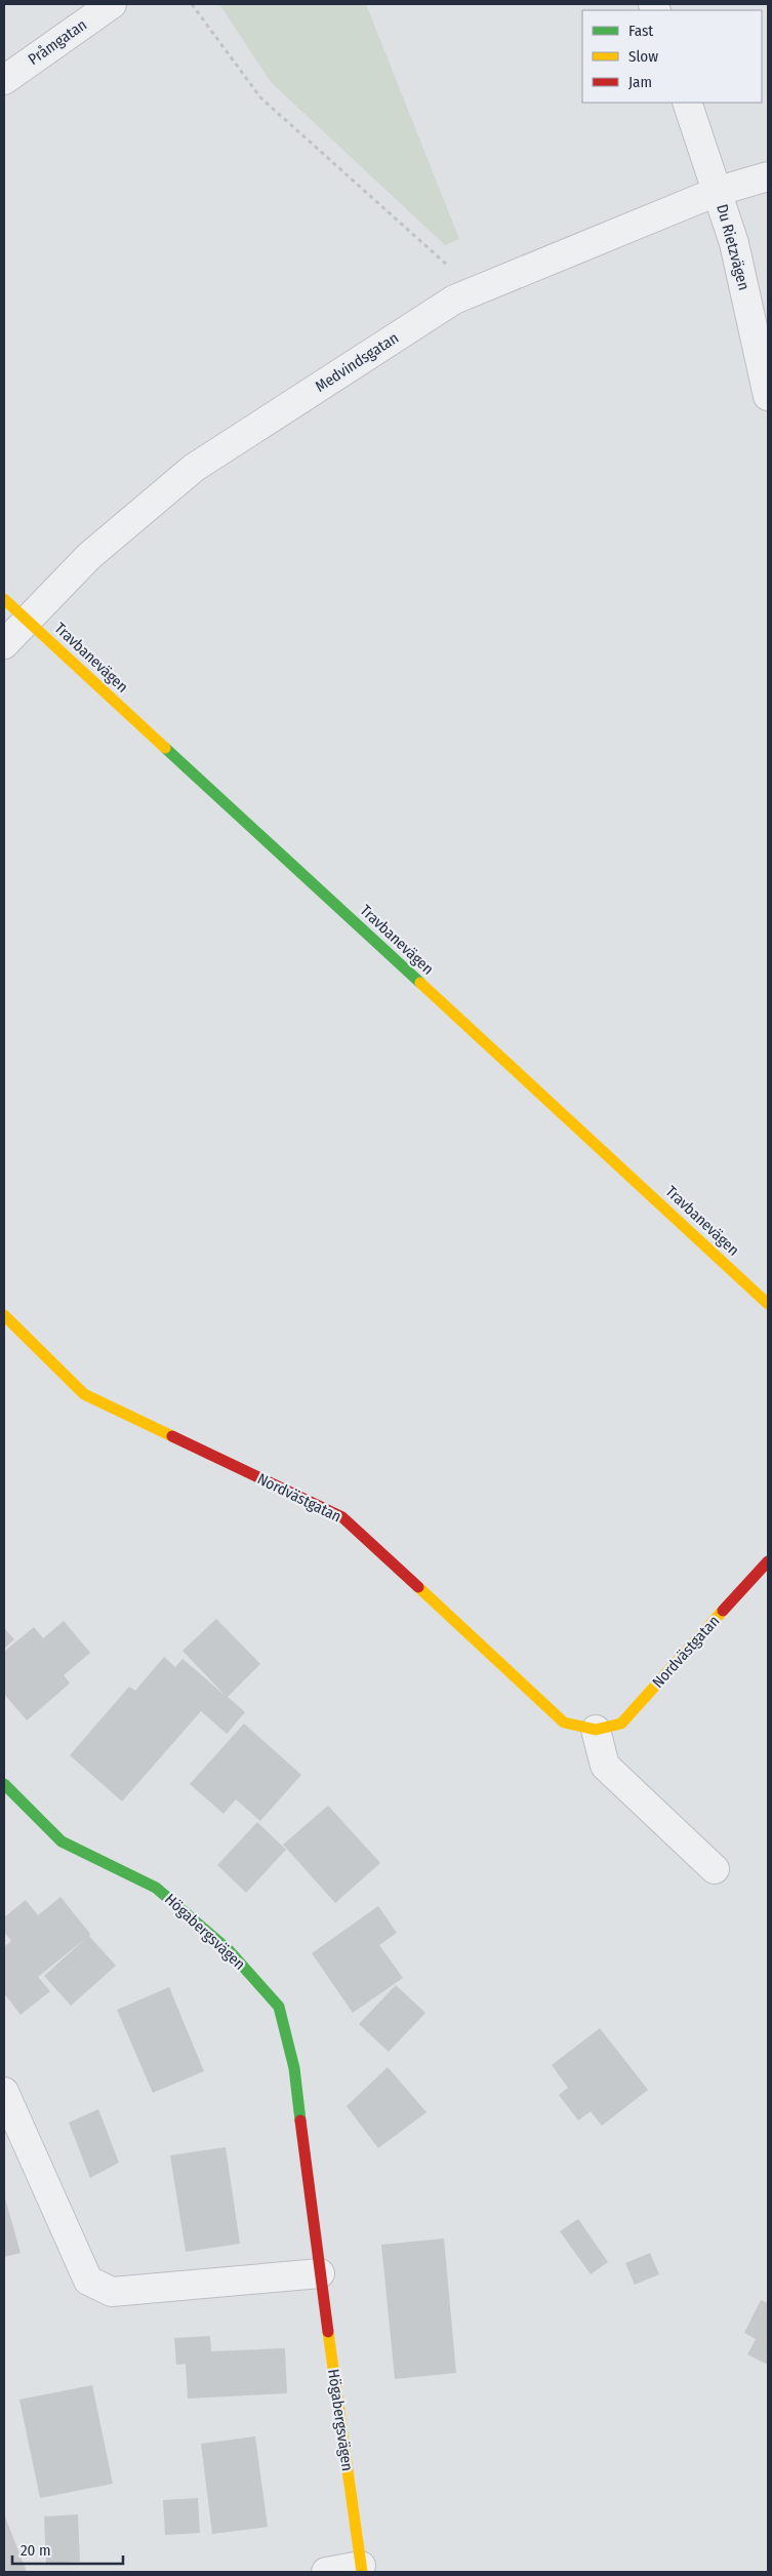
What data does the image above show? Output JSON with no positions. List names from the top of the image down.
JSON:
{
  "streets": {
    "street": [
      "Pråmgatan",
      "Du Rietzvägen",
      "Medvindsgatan",
      "Travbanevägen",
      "Nordvästgatan",
      "Högabergsvägen"
    ]
  },
  "crossings": [
    ["Du Rietzvägen", "Medvindsgatan"],
    ["Medvindsgatan", "Travbanevägen"]
  ],
  "legend": ["Fast", "Slow", "Jam"],
  "scale_bar": "20 m"
}
